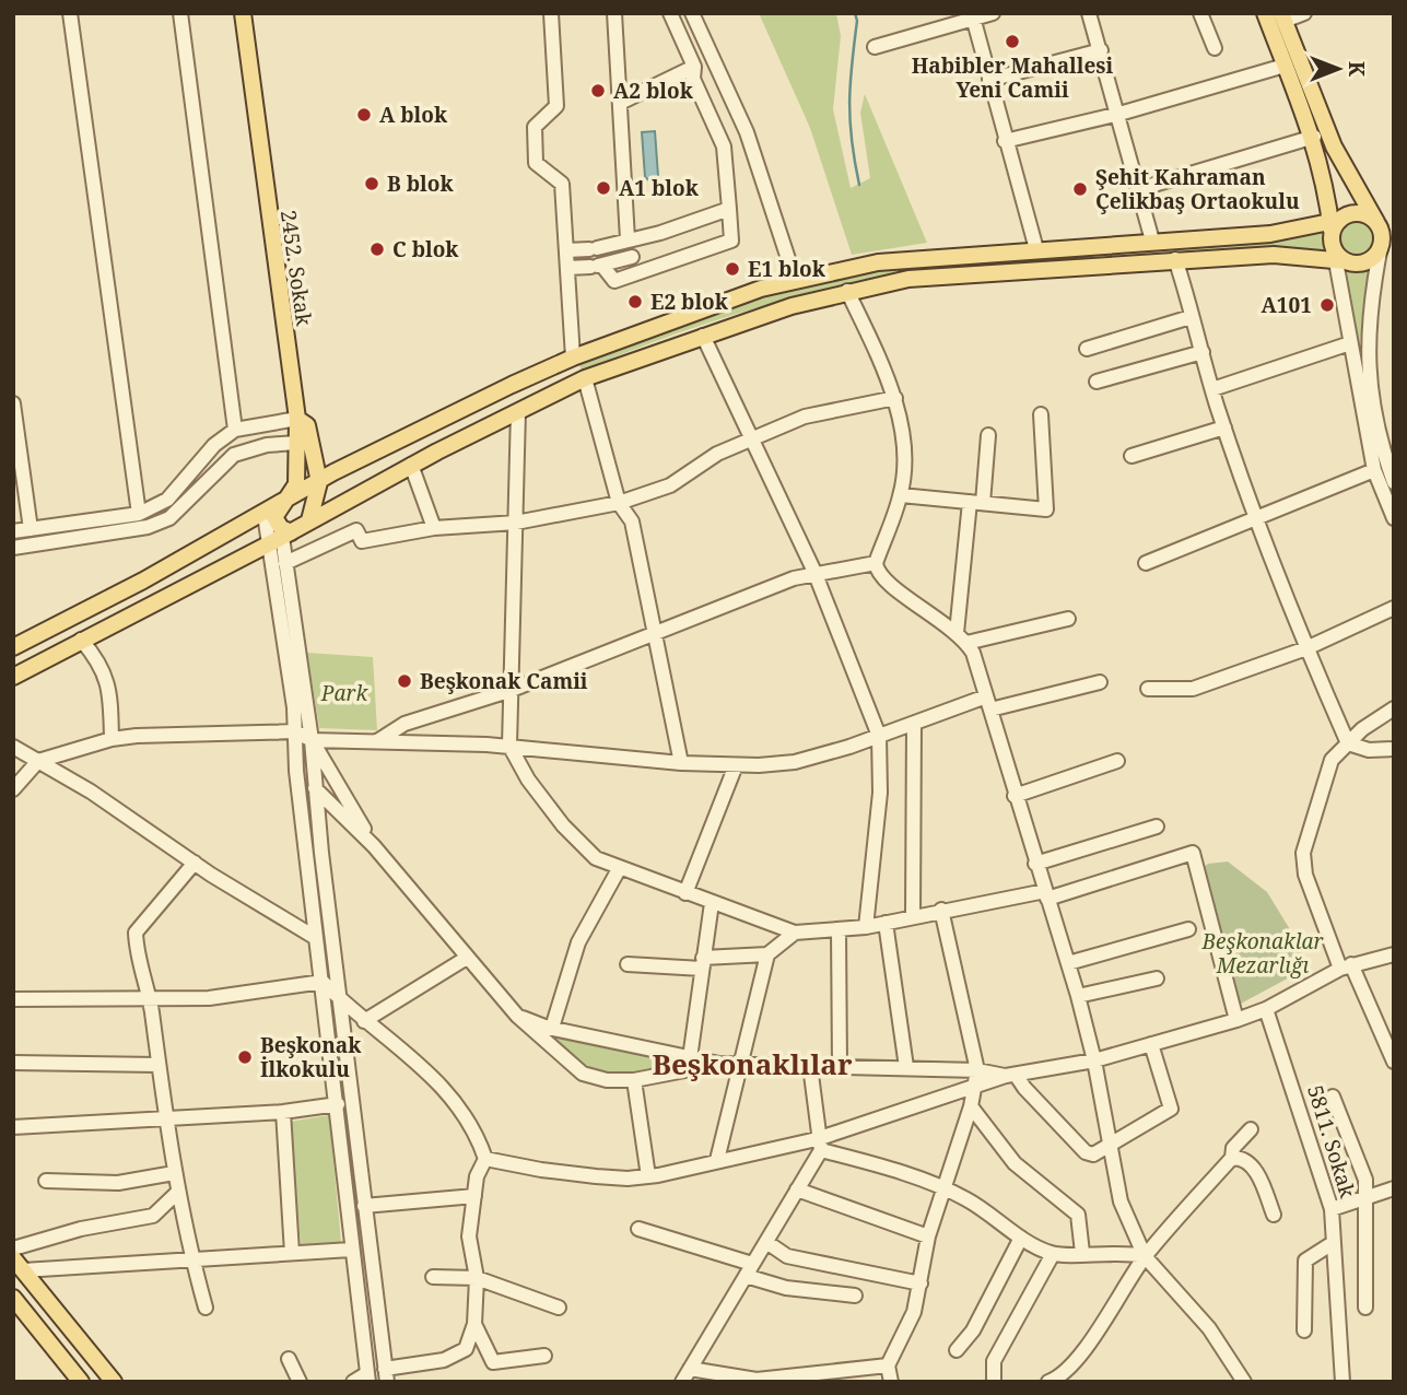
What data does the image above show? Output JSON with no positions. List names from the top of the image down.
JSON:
{
  "streets": {
    "main road": ["2452. Sokak"],
    "street": ["5811. Sokak"]
  },
  "districts": ["Beşkonaklılar"],
  "parks": ["Park", "Beşkonaklar Mezarlığı"],
  "places": [
    "Habibler Mahallesi Yeni Camii",
    "A2 blok",
    "A blok",
    "B blok",
    "A1 blok",
    "Şehit Kahraman Çelikbaş Ortaokulu",
    "C blok",
    "E1 blok",
    "E2 blok",
    "A101",
    "Beşkonak Camii",
    "Beşkonak İlkokulu"
  ],
  "north": "right"
}
